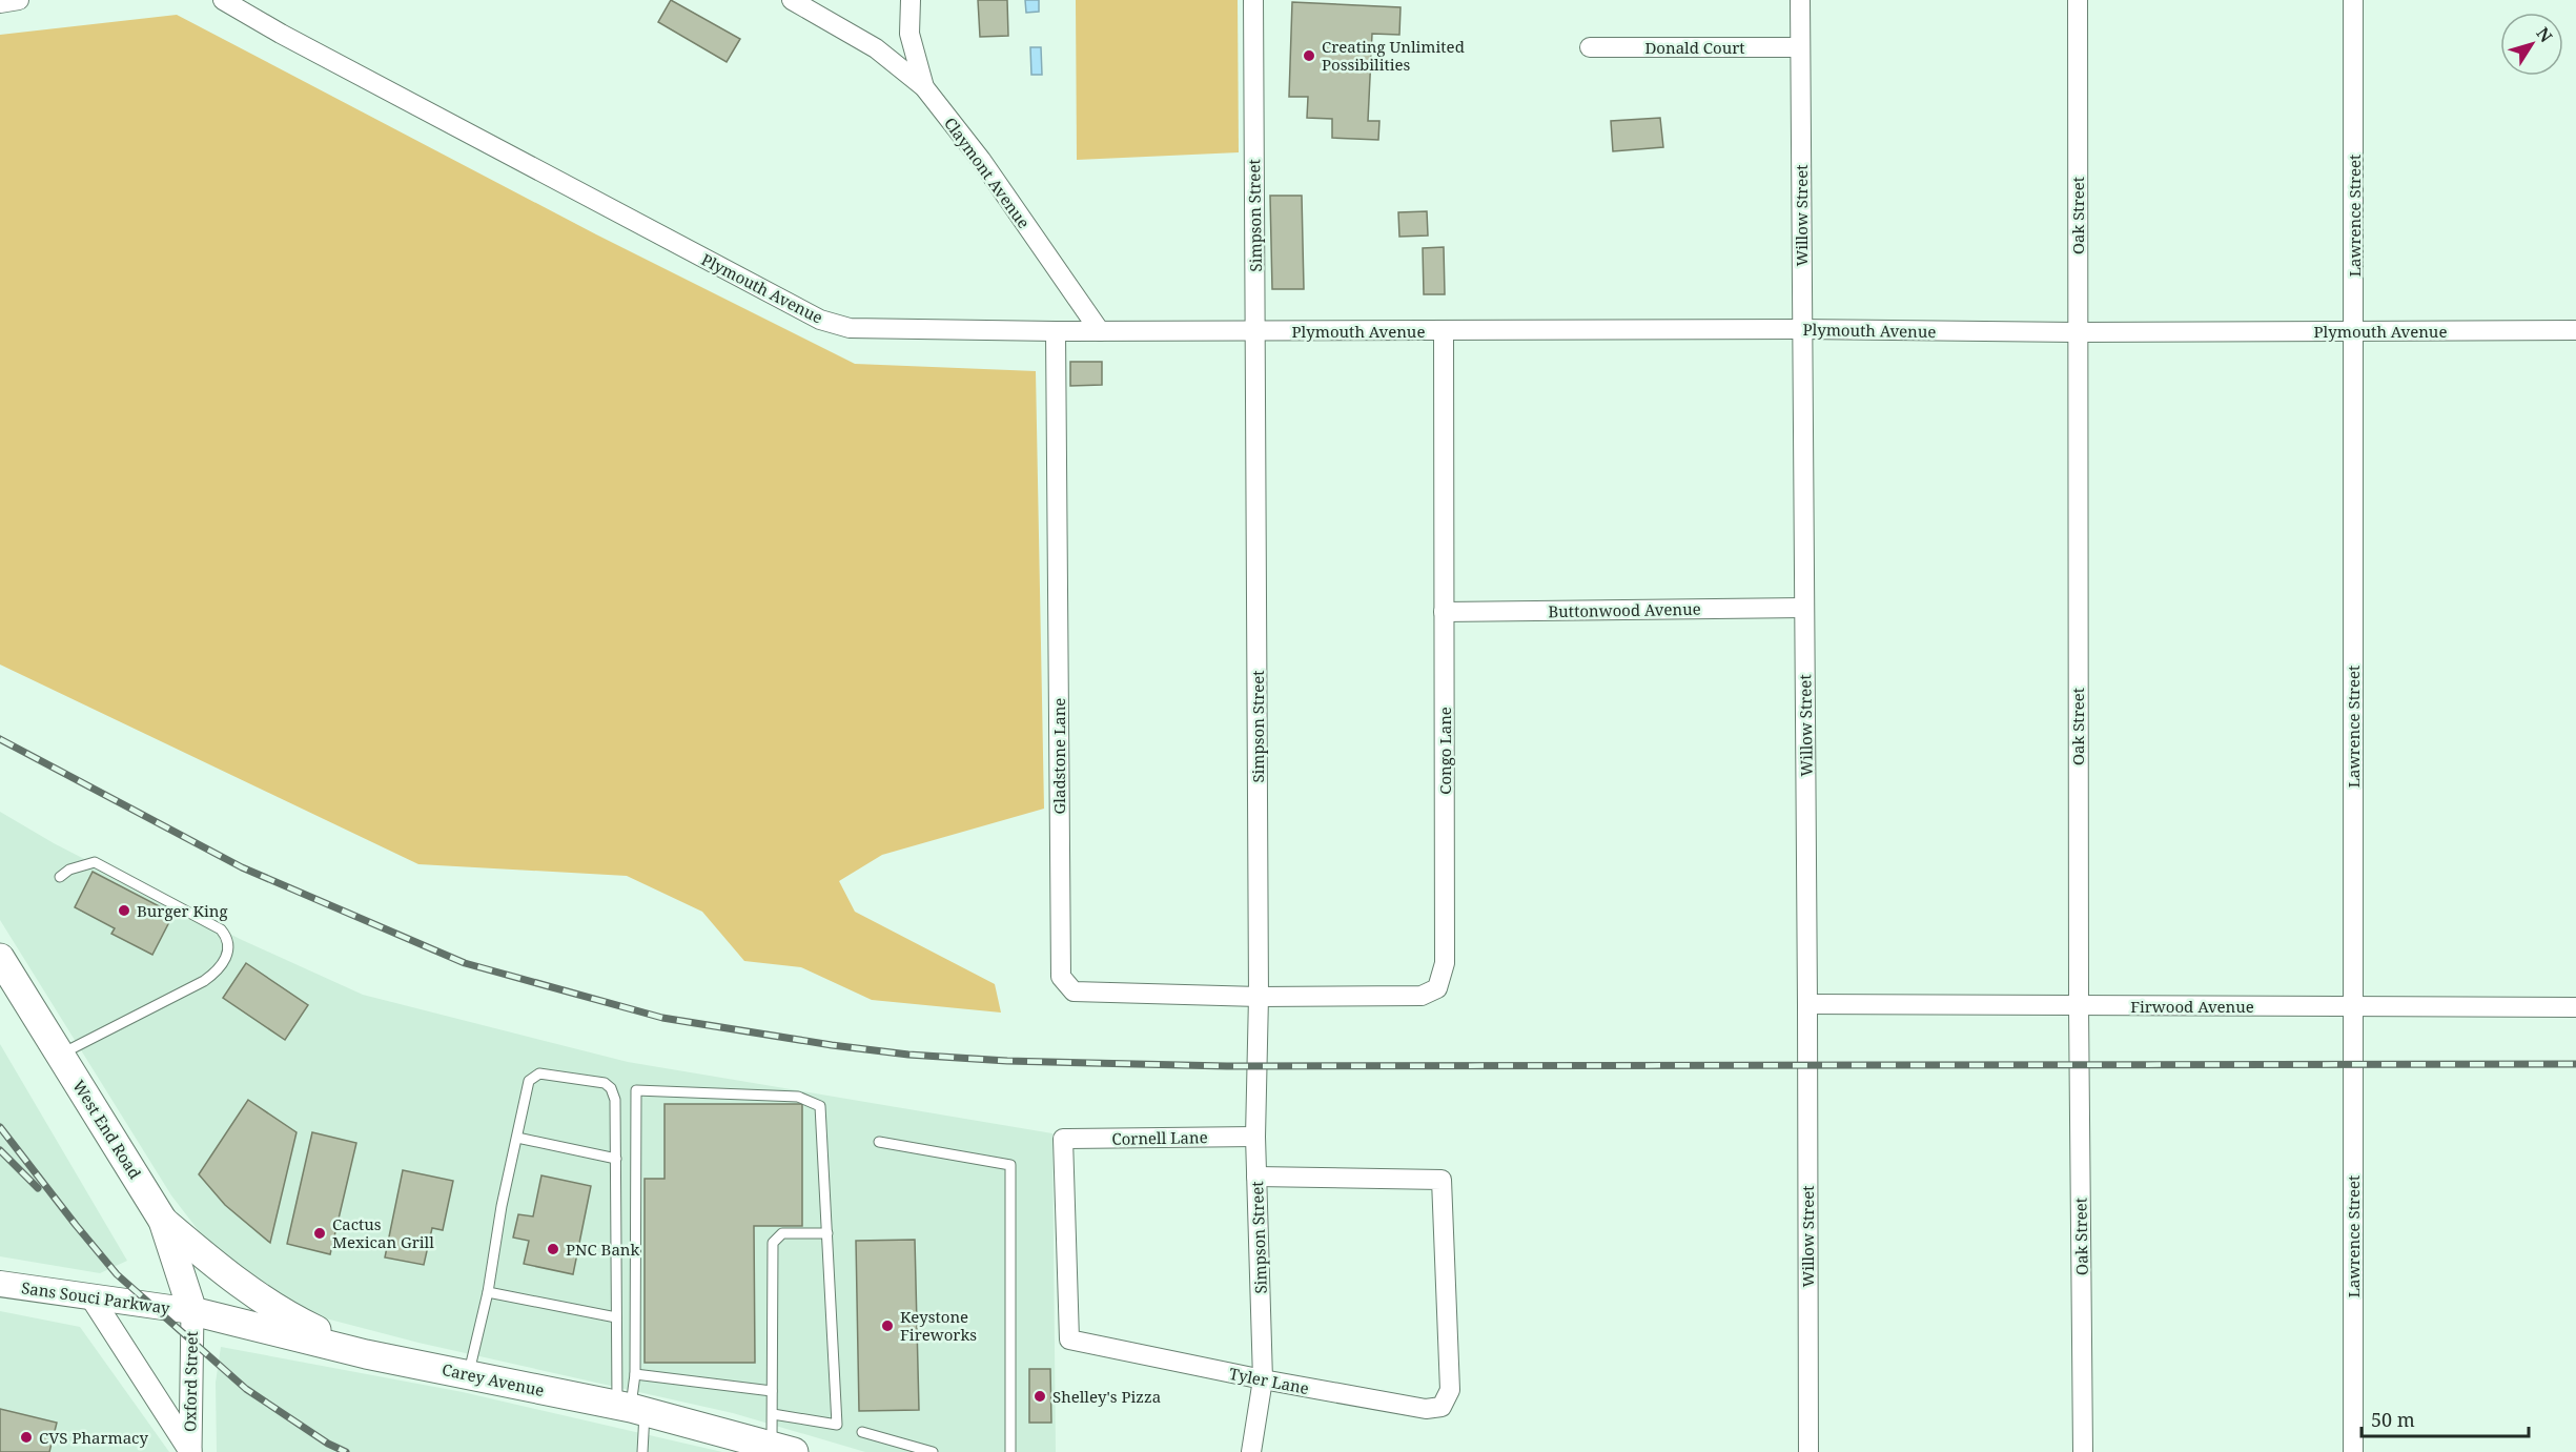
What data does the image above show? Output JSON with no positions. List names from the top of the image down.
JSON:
{
  "streets": {
    "main road": ["West End Road", "Sans Souci Parkway", "Carey Avenue"],
    "street": [
      "Donald Court",
      "Claymont Avenue",
      "Simpson Street",
      "Willow Street",
      "Oak Street",
      "Lawrence Street",
      "Plymouth Avenue",
      "Buttonwood Avenue",
      "Congo Lane",
      "Gladstone Lane",
      "Firwood Avenue",
      "Cornell Lane",
      "Tyler Lane",
      "Oxford Street"
    ]
  },
  "crossings": [
    ["Donald Court", "Willow Street"],
    ["Claymont Avenue", "Plymouth Avenue"],
    ["Simpson Street", "Plymouth Avenue"],
    ["Simpson Street", "Congo Lane"],
    ["Simpson Street", "Gladstone Lane"],
    ["Simpson Street", "Cornell Lane"],
    ["Simpson Street", "Tyler Lane"],
    ["Willow Street", "Plymouth Avenue"],
    ["Willow Street", "Buttonwood Avenue"],
    ["Willow Street", "Firwood Avenue"],
    ["Oak Street", "Plymouth Avenue"],
    ["Oak Street", "Firwood Avenue"],
    ["Lawrence Street", "Plymouth Avenue"],
    ["Lawrence Street", "Firwood Avenue"],
    ["Plymouth Avenue", "Congo Lane"],
    ["Plymouth Avenue", "Gladstone Lane"],
    ["Buttonwood Avenue", "Congo Lane"],
    ["Congo Lane", "Gladstone Lane"],
    ["West End Road", "Sans Souci Parkway"],
    ["West End Road", "Carey Avenue"],
    ["West End Road", "Oxford Street"],
    ["Cornell Lane", "Tyler Lane"],
    ["Sans Souci Parkway", "Carey Avenue"],
    ["Sans Souci Parkway", "Oxford Street"],
    ["Carey Avenue", "Oxford Street"]
  ],
  "places": [
    "Creating Unlimited Possibilities",
    "Burger King",
    "Cactus Mexican Grill",
    "PNC Bank",
    "Keystone Fireworks",
    "Shelley's Pizza",
    "CVS Pharmacy"
  ],
  "scale_bar": "50 m",
  "north": "top right"
}
